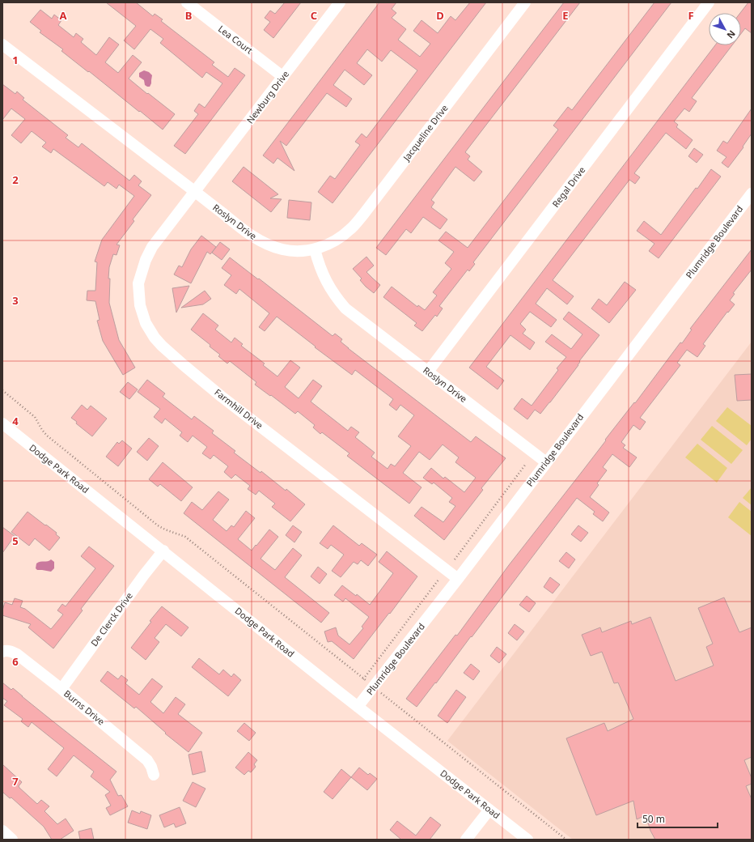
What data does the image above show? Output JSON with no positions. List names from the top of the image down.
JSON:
{
  "streets": {
    "street": [
      "Lea Court",
      "Newburg Drive",
      "Jacqueline Drive",
      "Regal Drive",
      "Roslyn Drive",
      "Plumridge Boulevard",
      "Farmhill Drive",
      "Dodge Park Road",
      "De Clerck Drive",
      "Burns Drive"
    ]
  },
  "crossings": [
    ["Lea Court", "Newburg Drive"],
    ["Newburg Drive", "Roslyn Drive"],
    ["Newburg Drive", "Farmhill Drive"],
    ["Jacqueline Drive", "Roslyn Drive"],
    ["Regal Drive", "Roslyn Drive"],
    ["Roslyn Drive", "Plumridge Boulevard"],
    ["Roslyn Drive", "Farmhill Drive"],
    ["Plumridge Boulevard", "Farmhill Drive"],
    ["Plumridge Boulevard", "Dodge Park Road"],
    ["Dodge Park Road", "De Clerck Drive"],
    ["De Clerck Drive", "Burns Drive"]
  ],
  "scale_bar": "50 m",
  "north": "bottom right",
  "grid": {
    "columns": [
      "A",
      "B",
      "C",
      "D",
      "E",
      "F"
    ],
    "rows": [
      "1",
      "2",
      "3",
      "4",
      "5",
      "6",
      "7"
    ]
  }
}
